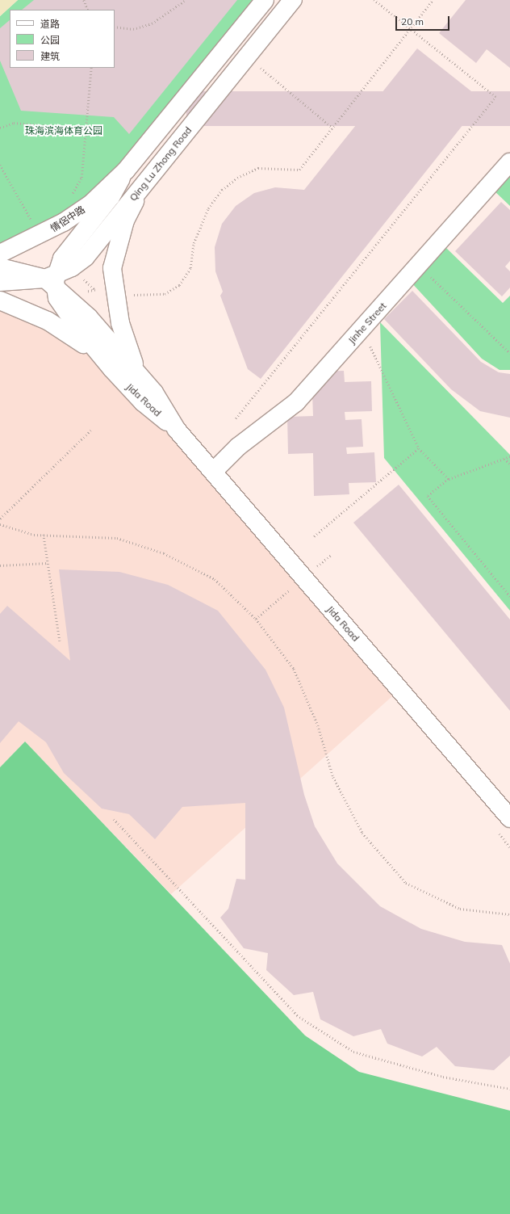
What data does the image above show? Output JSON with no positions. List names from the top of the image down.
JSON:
{
  "streets": {
    "main road": [
      "Qing Lu Zhong Road",
      "情侶中路",
      "Jinhe Street",
      "Jida Road"
    ]
  },
  "crossings": [
    ["Qing Lu Zhong Road", "Jida Road"],
    ["Jinhe Street", "Jida Road"]
  ],
  "parks": ["珠海滨海体育公园"],
  "legend": ["道路", "公园", "建筑"],
  "scale_bar": "20 m"
}
